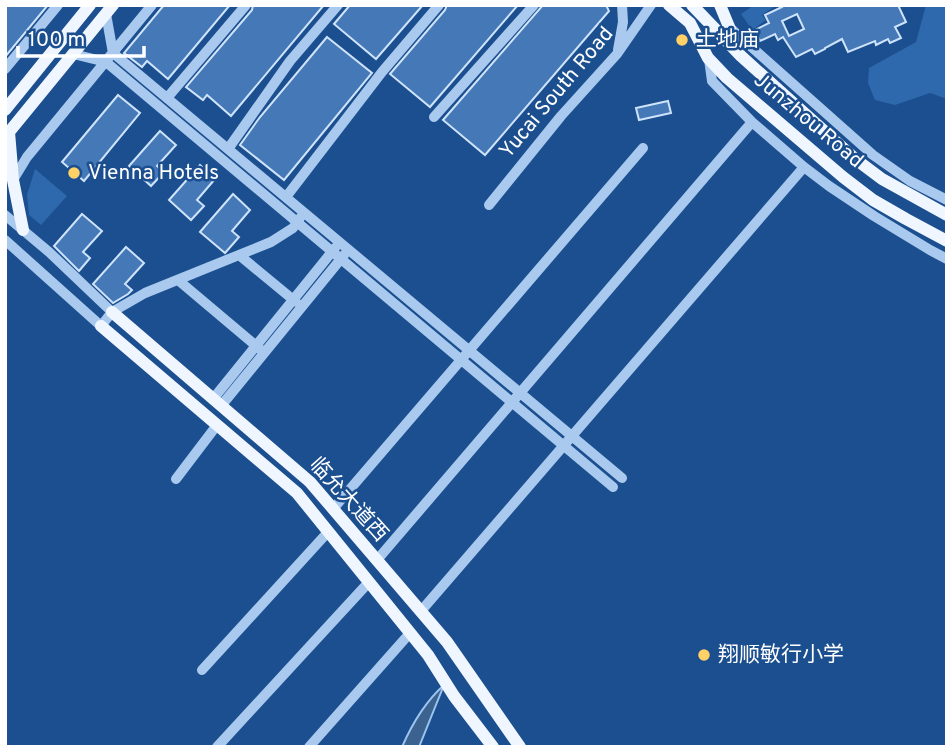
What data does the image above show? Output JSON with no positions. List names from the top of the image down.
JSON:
{
  "streets": {
    "main road": ["Junzhou Road", "临允大道西"],
    "street": ["Yucai South Road"]
  },
  "places": ["土地庙", "Vienna Hotels", "翔顺敏行小学"],
  "scale_bar": "100 m"
}
